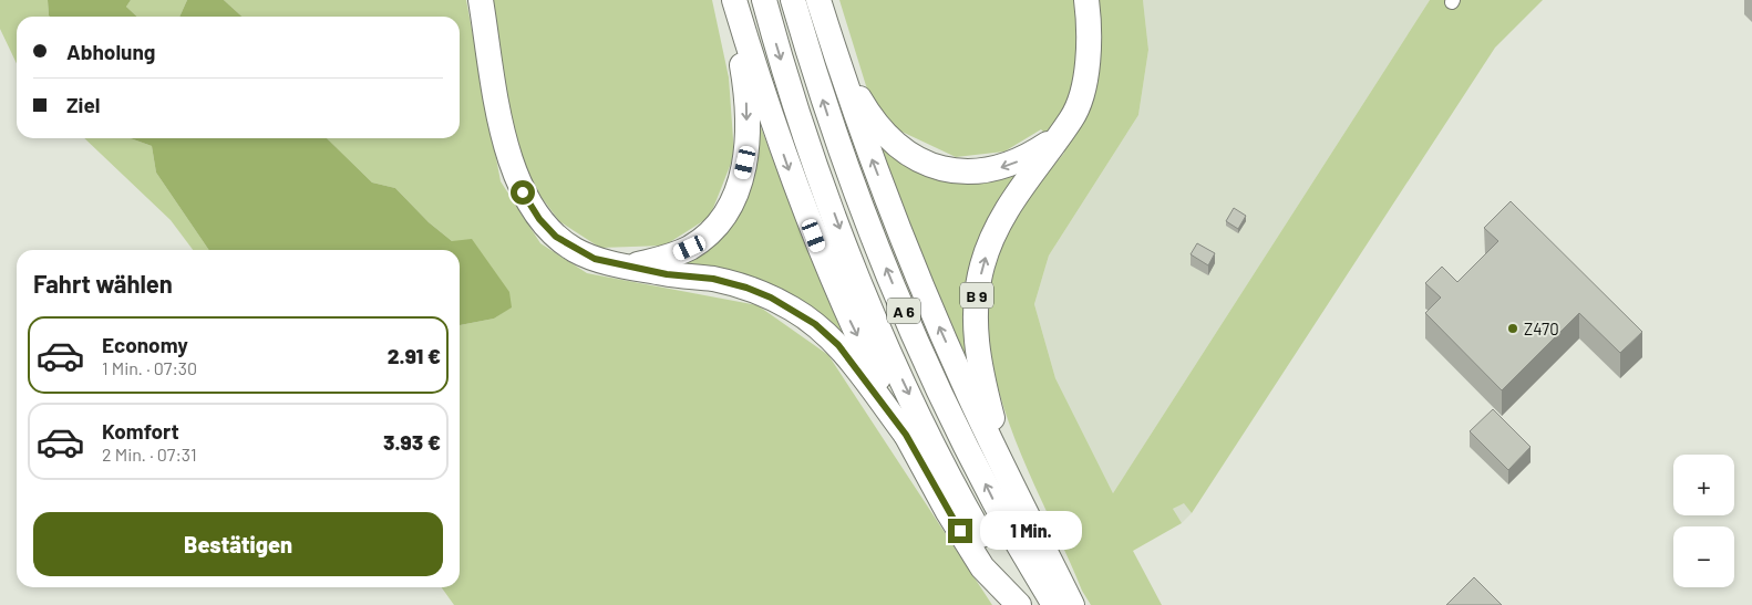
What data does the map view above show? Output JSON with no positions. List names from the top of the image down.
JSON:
{
  "streets": {
    "highway": ["B 9", "A 6"]
  },
  "places": ["Z470"],
  "page": {
    "banner": ["Abholung", "Ziel"],
    "heading": "Fahrt wählen",
    "list": [
      {
        "name": "Economy",
        "note": "1 Min. · 07:30",
        "value": "2.91 €"
      },
      {
        "name": "Komfort",
        "note": "2 Min. · 07:31",
        "value": "3.93 €"
      }
    ],
    "map_buttons": ["+", "−"],
    "buttons": "Bestätigen",
    "bubble": "1 Min."
  }
}
